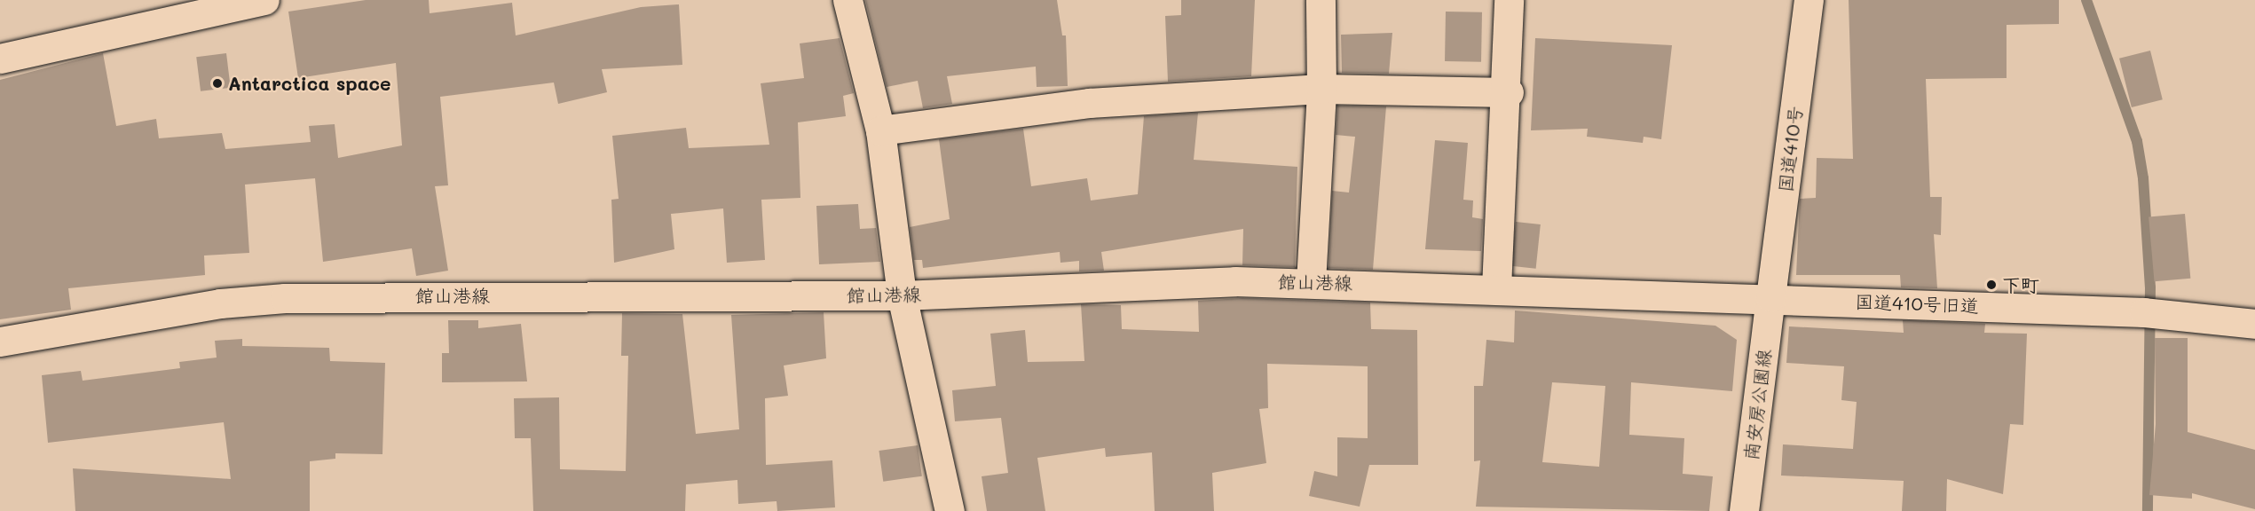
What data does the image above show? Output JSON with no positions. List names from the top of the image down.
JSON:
{
  "streets": {
    "main road": [
      "国道410号",
      "館山港線",
      "国道410号旧道",
      "南安房公園線"
    ]
  },
  "crossings": [
    ["国道410号", "館山港線"],
    ["国道410号", "国道410号旧道"],
    ["国道410号", "南安房公園線"],
    ["館山港線", "国道410号旧道"],
    ["館山港線", "南安房公園線"],
    ["国道410号旧道", "南安房公園線"]
  ],
  "places": ["Antarctica space", "下町"]
}
